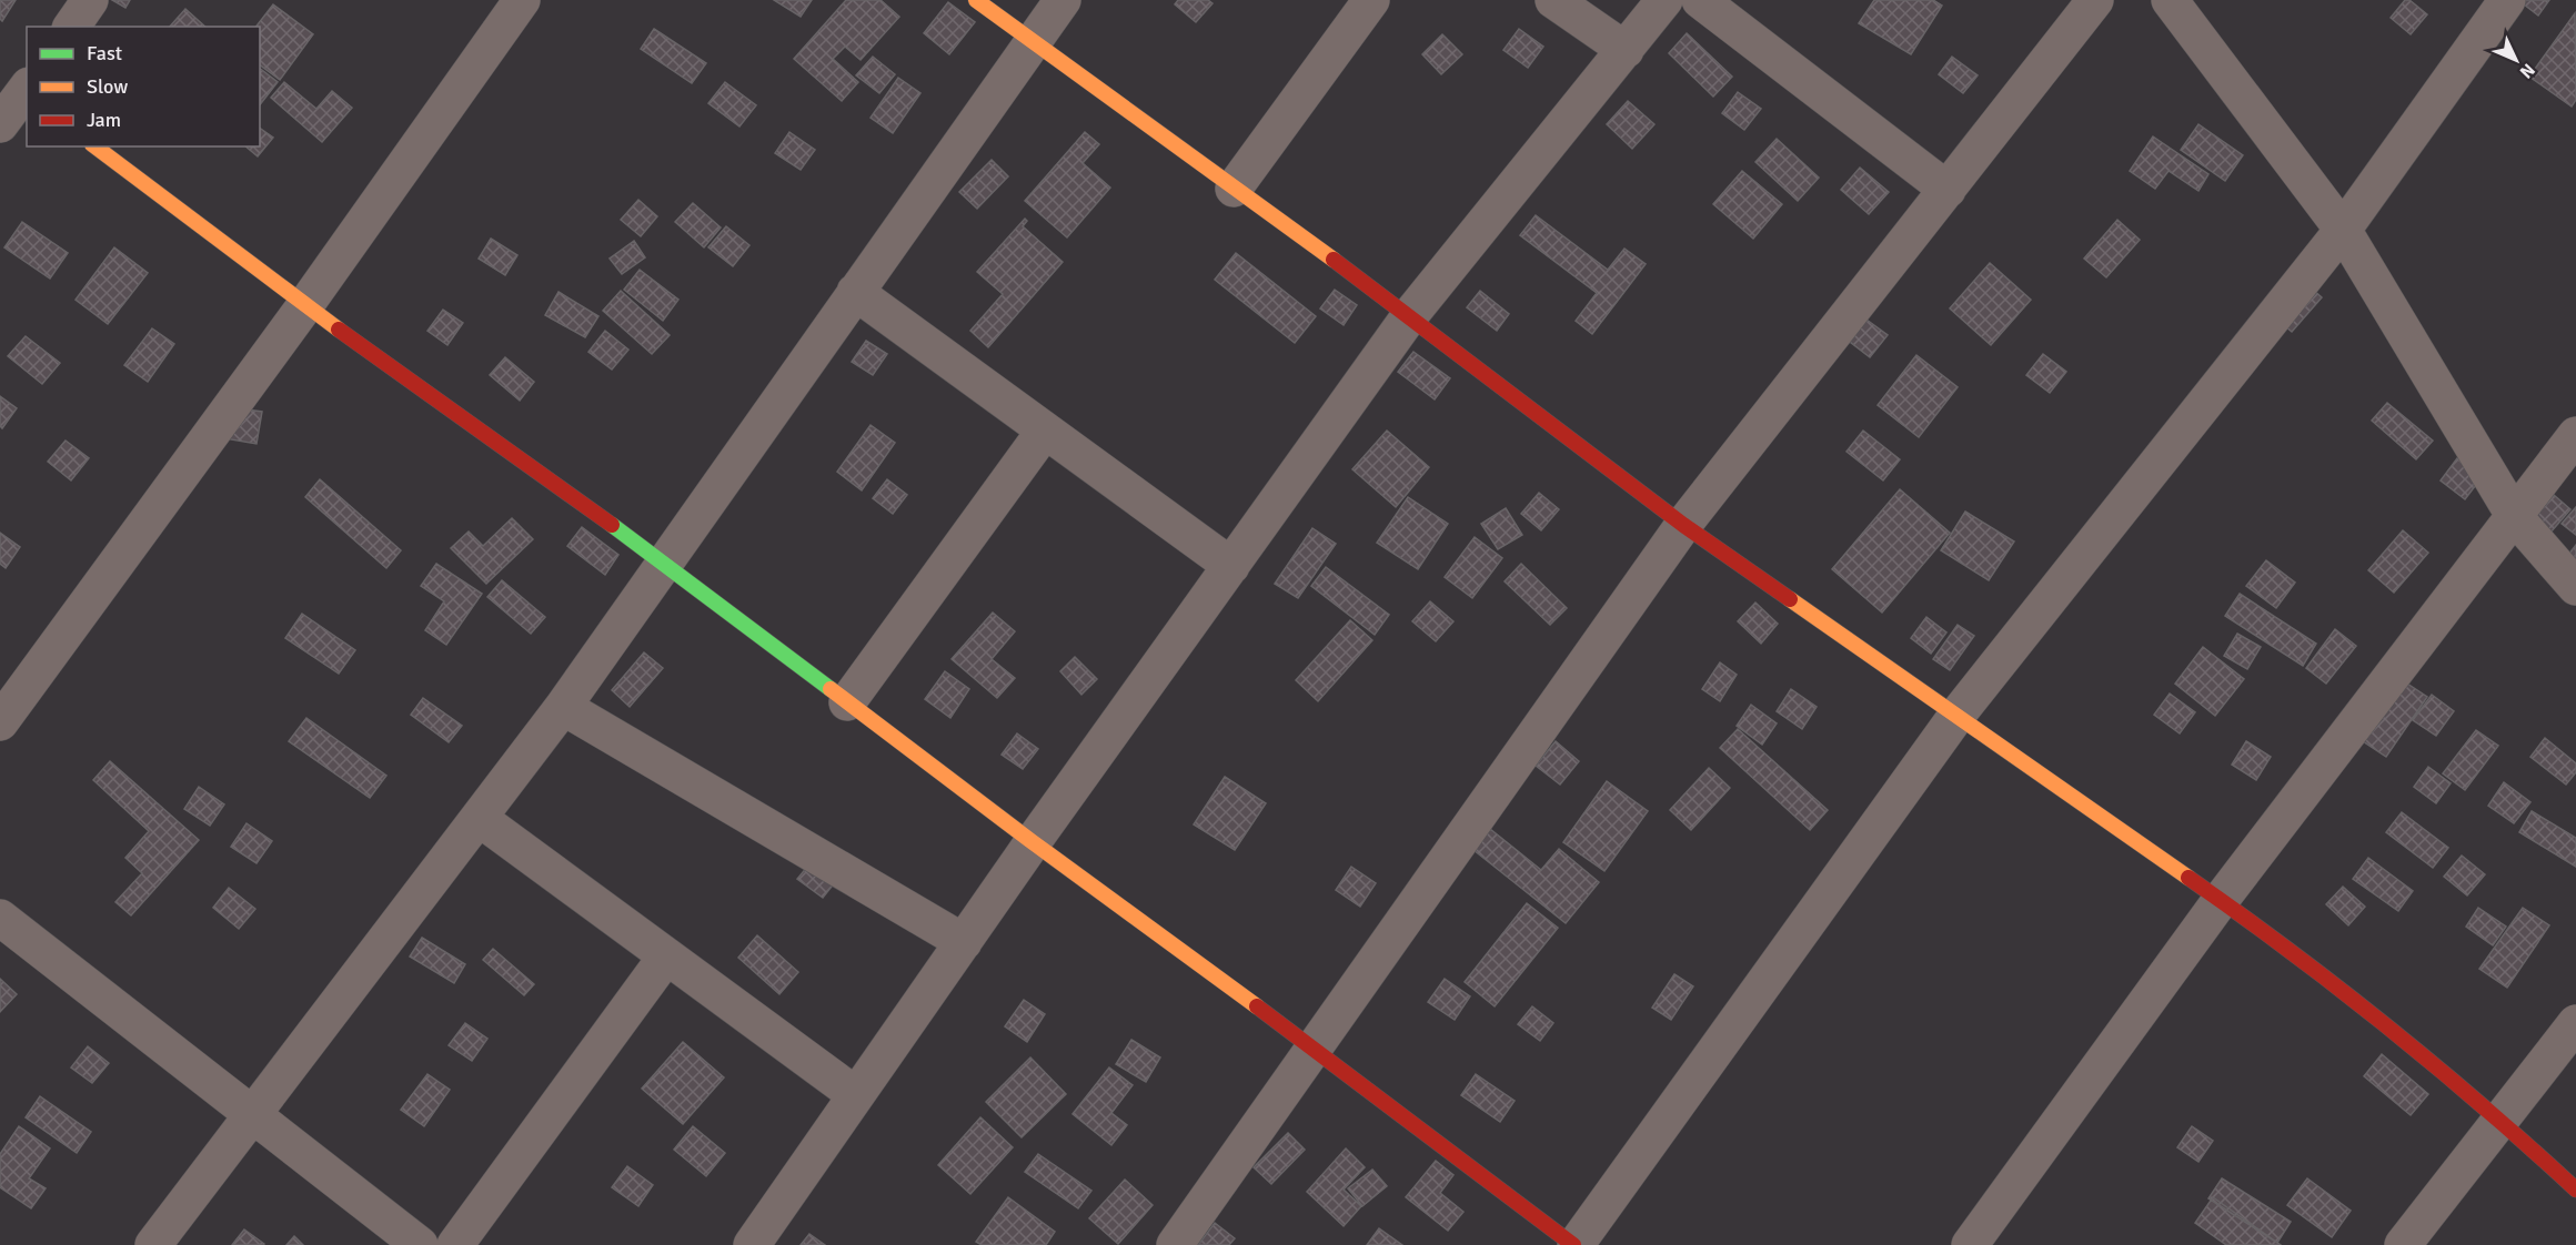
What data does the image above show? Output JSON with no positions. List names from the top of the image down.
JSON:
{
  "legend": ["Fast", "Slow", "Jam"],
  "north": "bottom right"
}
